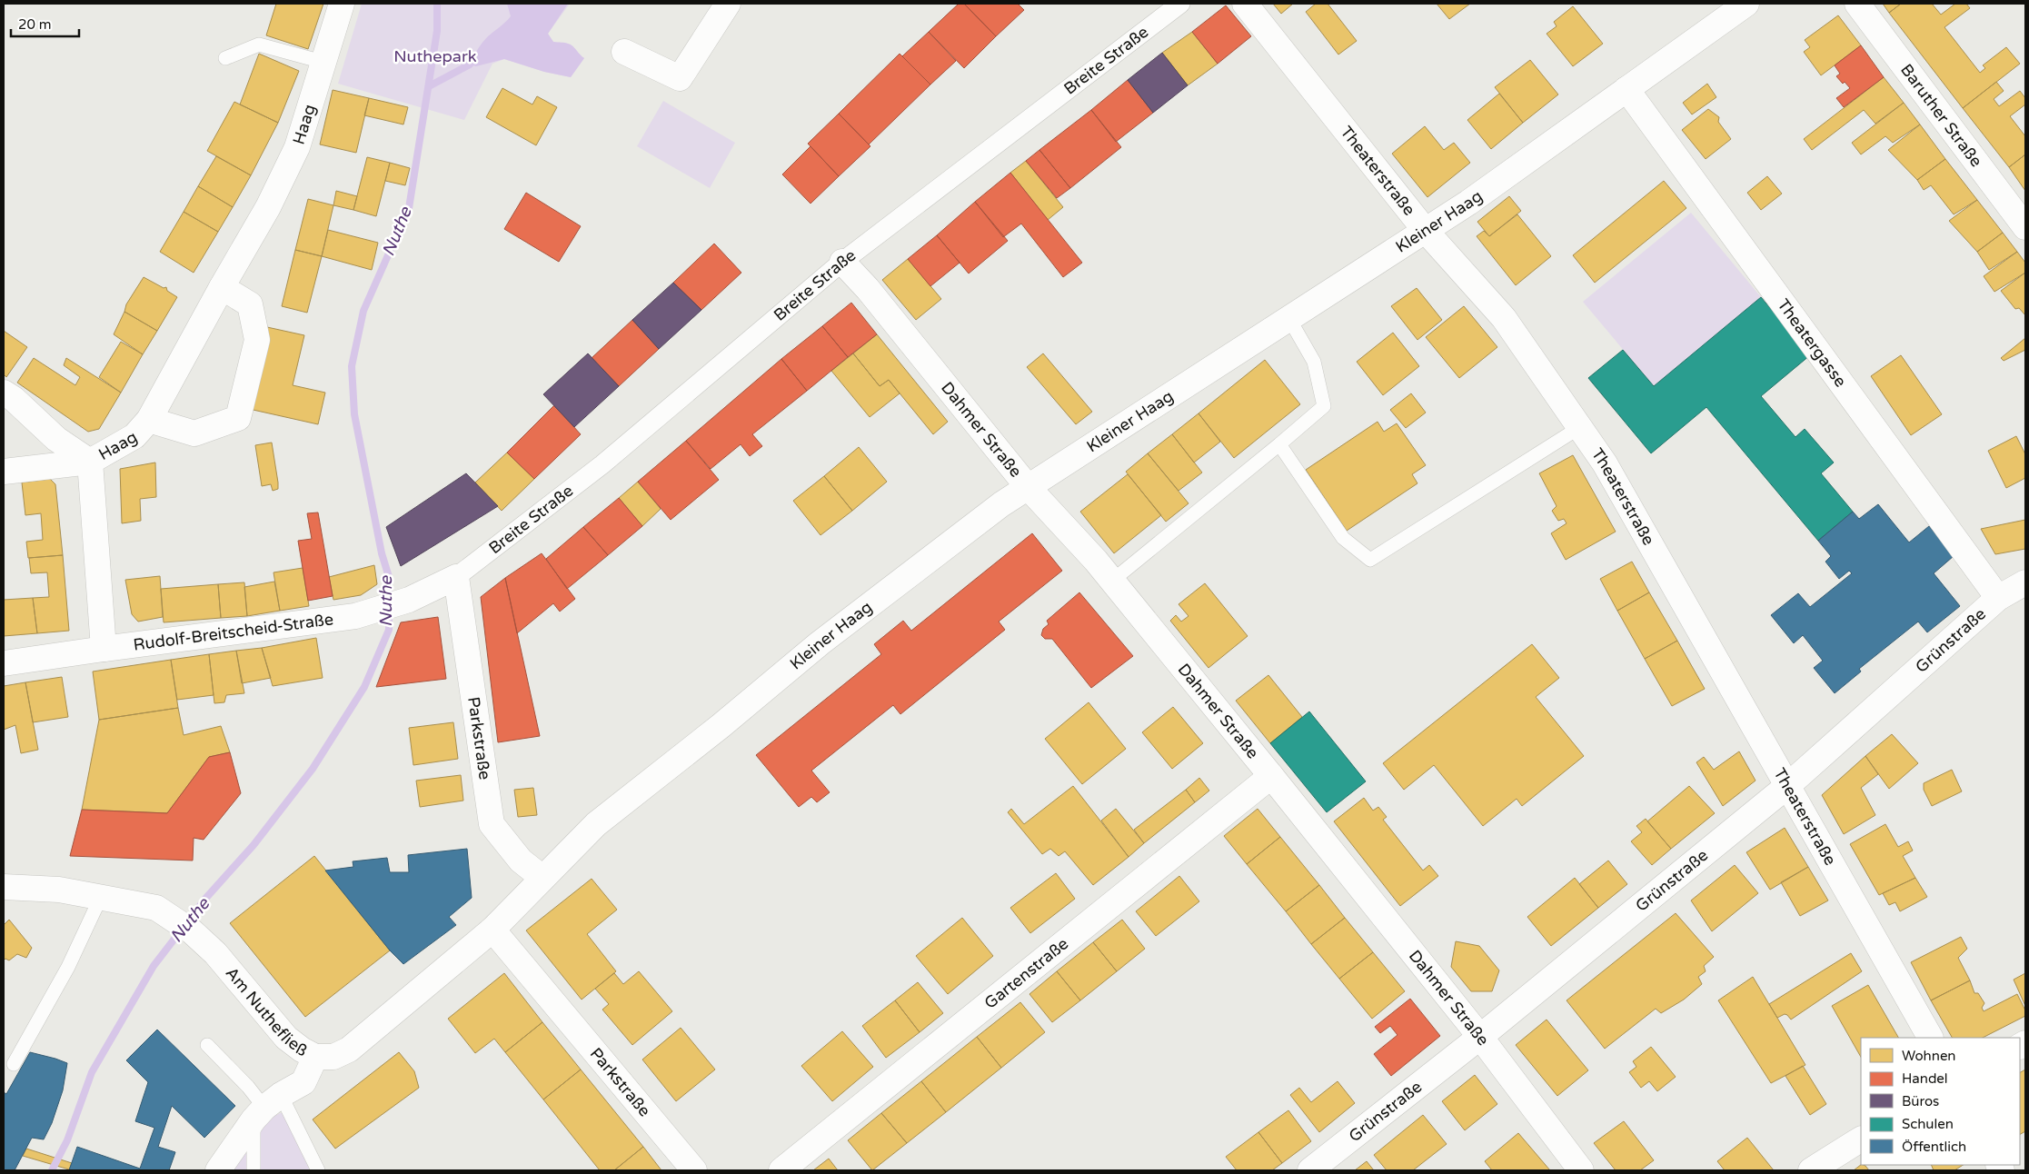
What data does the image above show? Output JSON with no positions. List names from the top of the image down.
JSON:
{
  "streets": {
    "street": [
      "Breite Straße",
      "Baruther Straße",
      "Haag",
      "Theaterstraße",
      "Kleiner Haag",
      "Theatergasse",
      "Dahmer Straße",
      "Rudolf-Breitscheid-Straße",
      "Grünstraße",
      "Parkstraße",
      "Gartenstraße",
      "Am Nuthefließ"
    ]
  },
  "crossings": [
    ["Breite Straße", "Dahmer Straße"],
    ["Breite Straße", "Rudolf-Breitscheid-Straße"],
    ["Breite Straße", "Parkstraße"],
    ["Haag", "Rudolf-Breitscheid-Straße"],
    ["Theaterstraße", "Kleiner Haag"],
    ["Theaterstraße", "Grünstraße"],
    ["Kleiner Haag", "Theatergasse"],
    ["Kleiner Haag", "Dahmer Straße"],
    ["Kleiner Haag", "Parkstraße"],
    ["Kleiner Haag", "Am Nuthefließ"],
    ["Theatergasse", "Grünstraße"],
    ["Dahmer Straße", "Grünstraße"],
    ["Dahmer Straße", "Gartenstraße"],
    ["Rudolf-Breitscheid-Straße", "Parkstraße"],
    ["Parkstraße", "Am Nuthefließ"]
  ],
  "water": ["Nuthe"],
  "parks": ["Nuthepark"],
  "legend": [
    "Wohnen",
    "Handel",
    "Büros",
    "Schulen",
    "Öffentlich"
  ],
  "scale_bar": "20 m"
}
